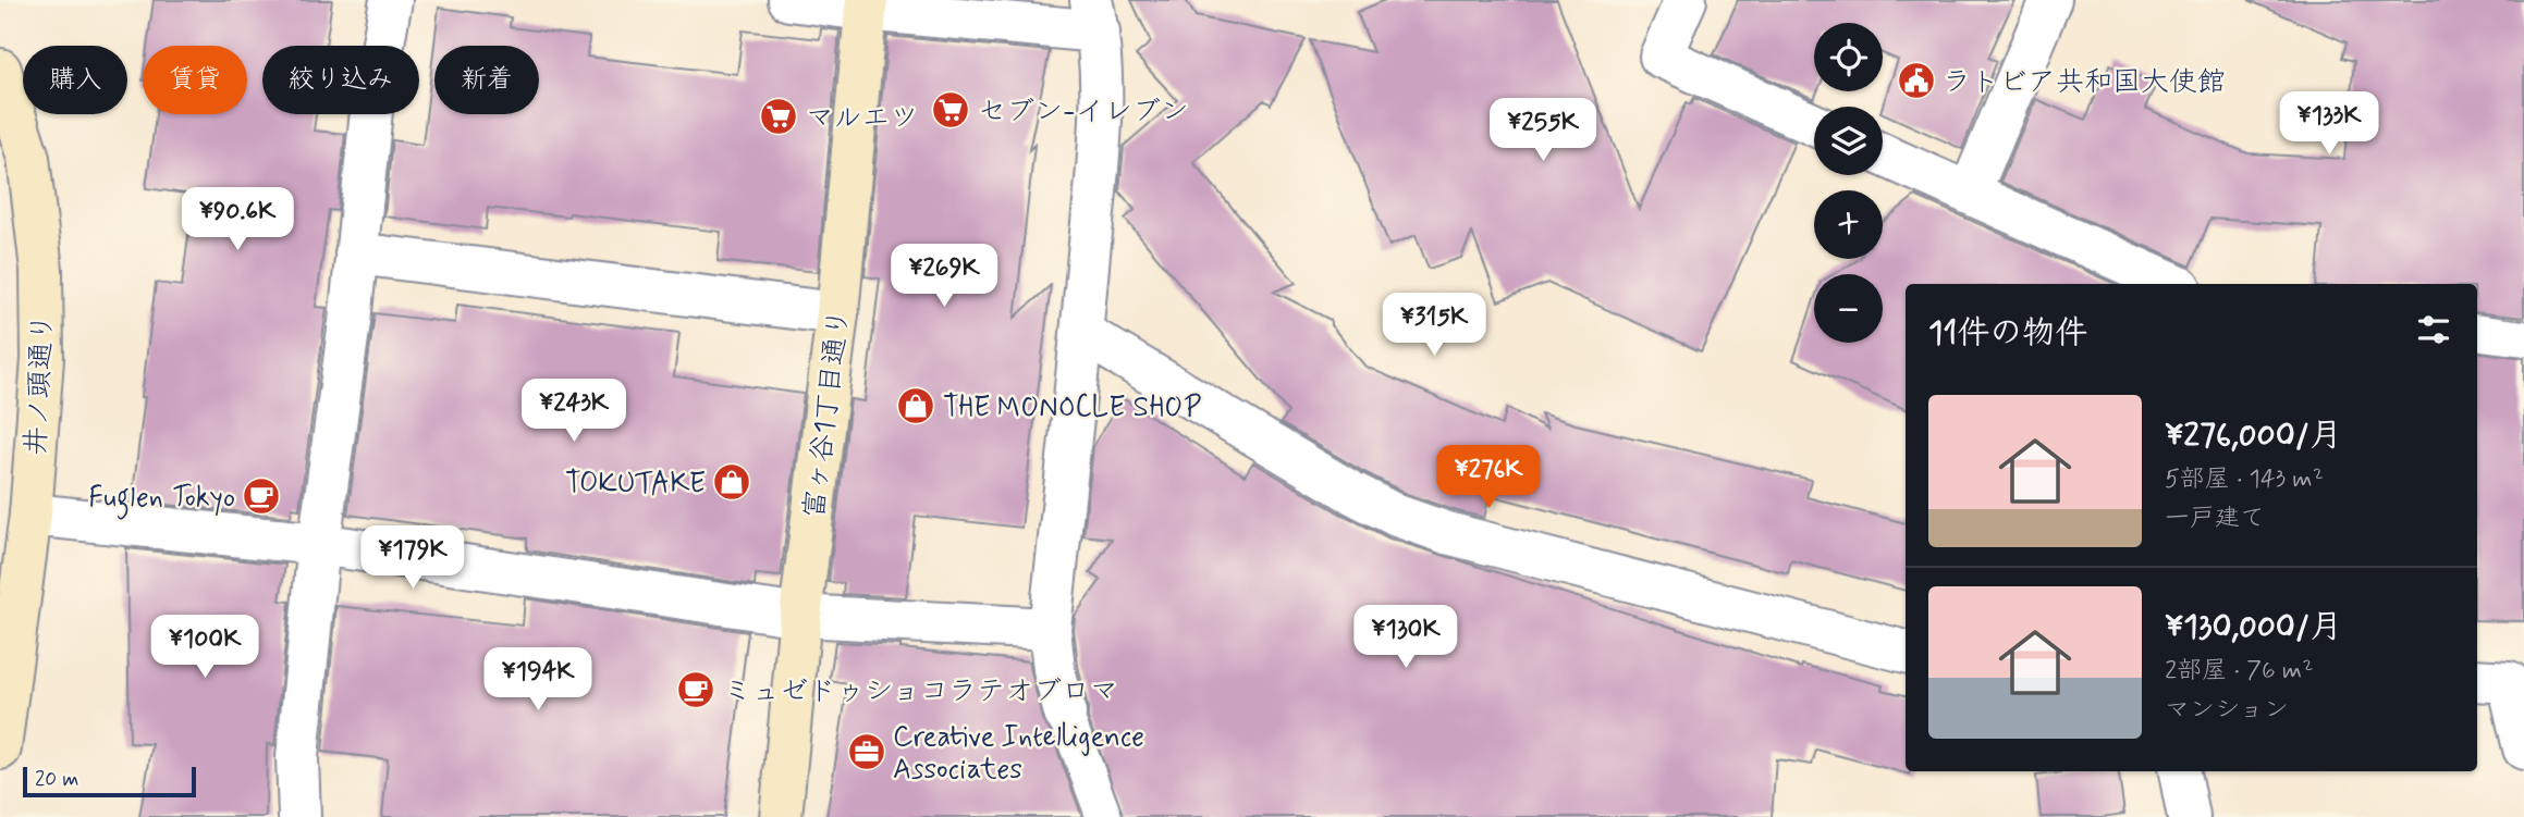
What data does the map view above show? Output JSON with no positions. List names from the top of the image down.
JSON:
{
  "streets": {
    "street": ["井ノ頭通り", "富ヶ谷1丁目通り"]
  },
  "places": {
    "public building": ["ラトビア共和国大使館"],
    "supermarket": ["セブン-イレブン", "マルエツ"],
    "shop": ["THE MONOCLE SHOP", "TOKUTAKE"],
    "cafe": ["Fuglen Tokyo", "ミュゼドゥショコラテオブロマ"],
    "office": ["Creative Intelligence Associates"]
  },
  "scale_bar": "20 m",
  "page": {
    "map_buttons": ["+", "−"],
    "chip": [
      "購入",
      "賃貸",
      "絞り込み",
      "新着"
    ],
    "price": [
      "¥133K",
      "¥255K",
      "¥90.6K",
      "¥269K",
      "¥315K",
      "¥243K",
      "¥276K",
      "¥179K",
      "¥130K",
      "¥100K",
      "¥194K"
    ],
    "heading": "11件の物件",
    "list": [
      {
        "name": "¥276,000/月",
        "note": "5部屋 · 143 m² · 一戸建て"
      },
      {
        "name": "¥130,000/月",
        "note": "2部屋 · 76 m² · マンション"
      }
    ],
    "scale": "20 m"
  }
}
